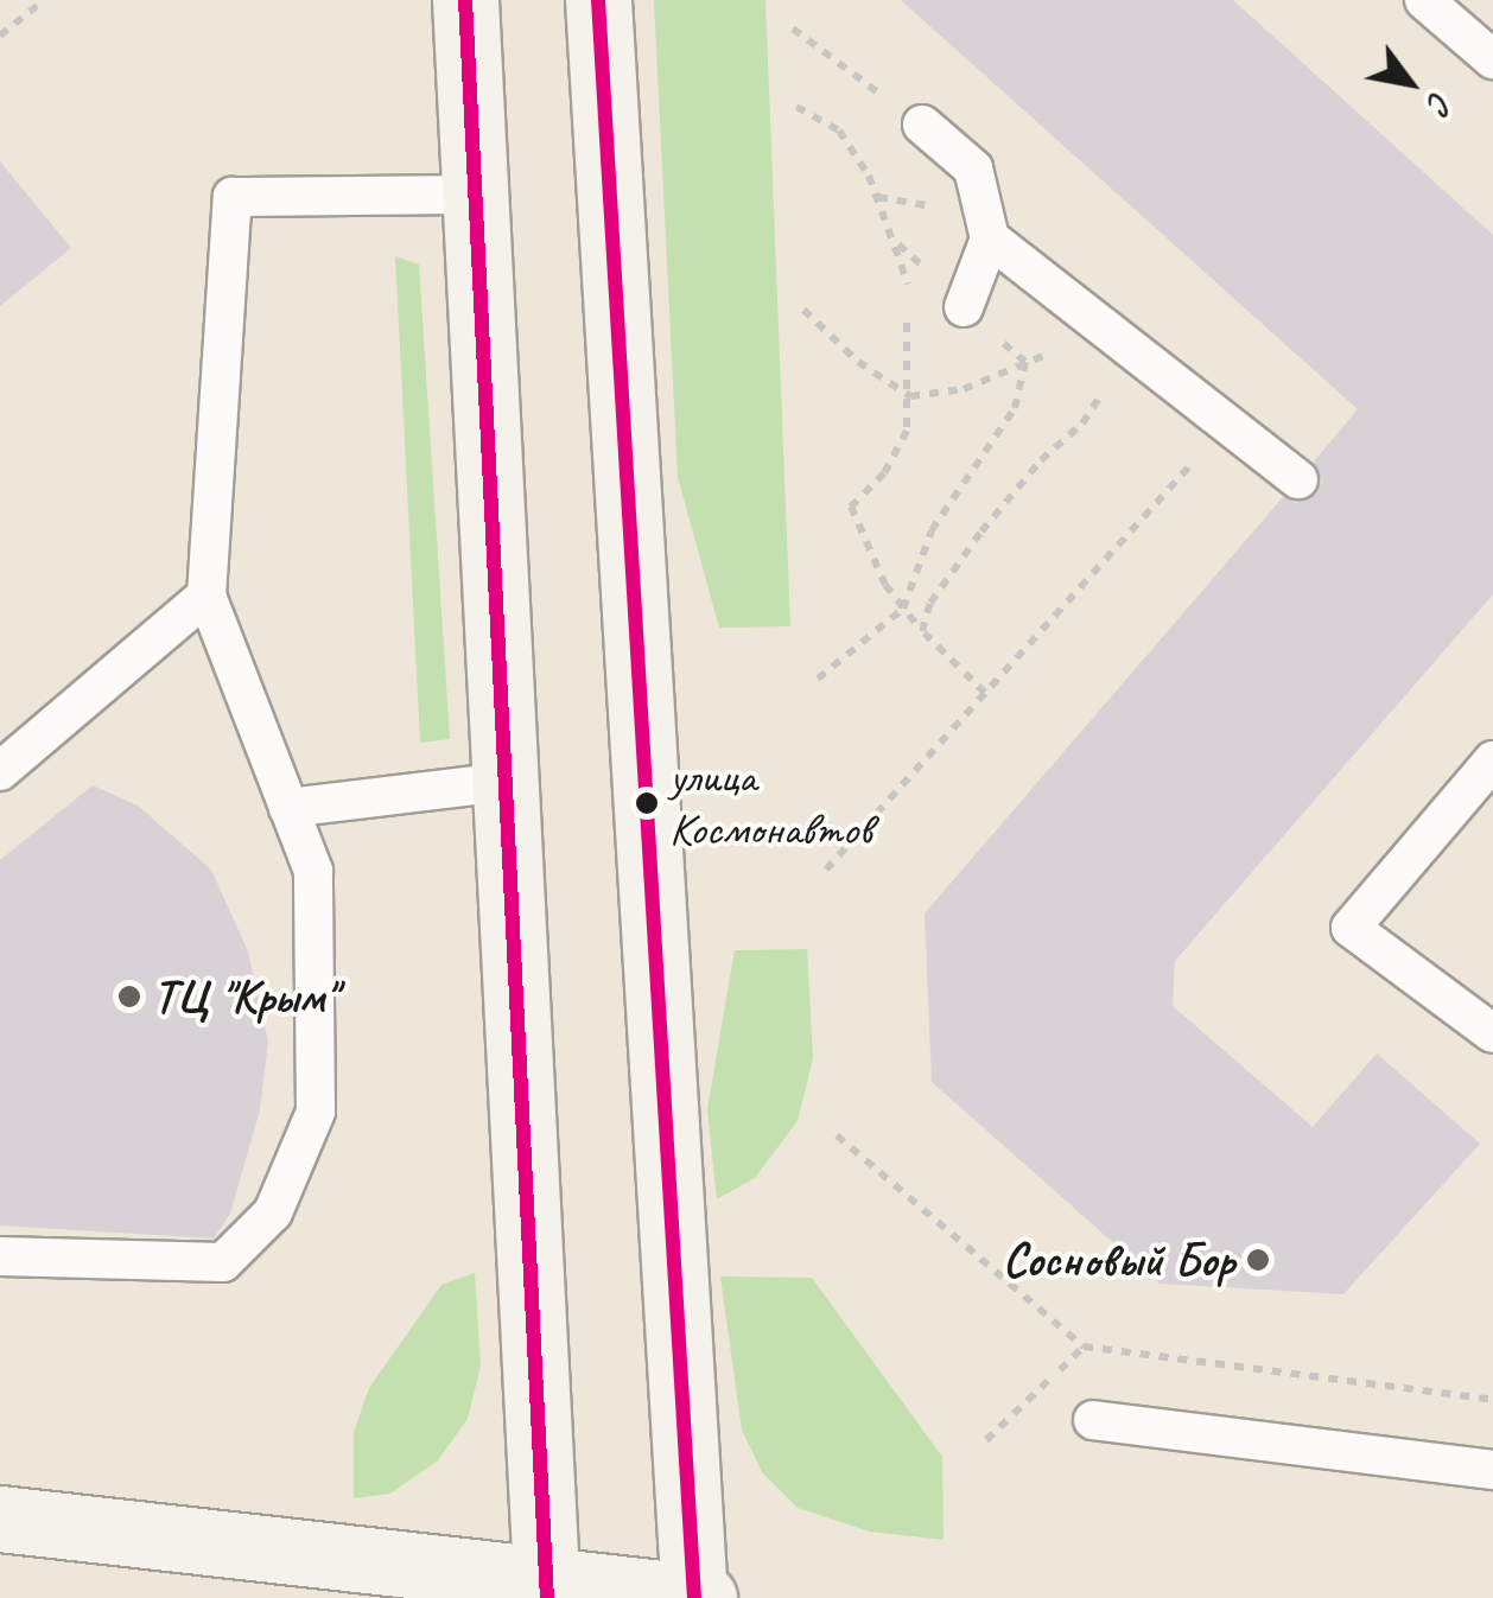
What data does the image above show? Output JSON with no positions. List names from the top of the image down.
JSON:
{
  "places": ["улица Космонавтов", "ТЦ \"Крым\"", "Сосновый Бор"],
  "north": "bottom right"
}
